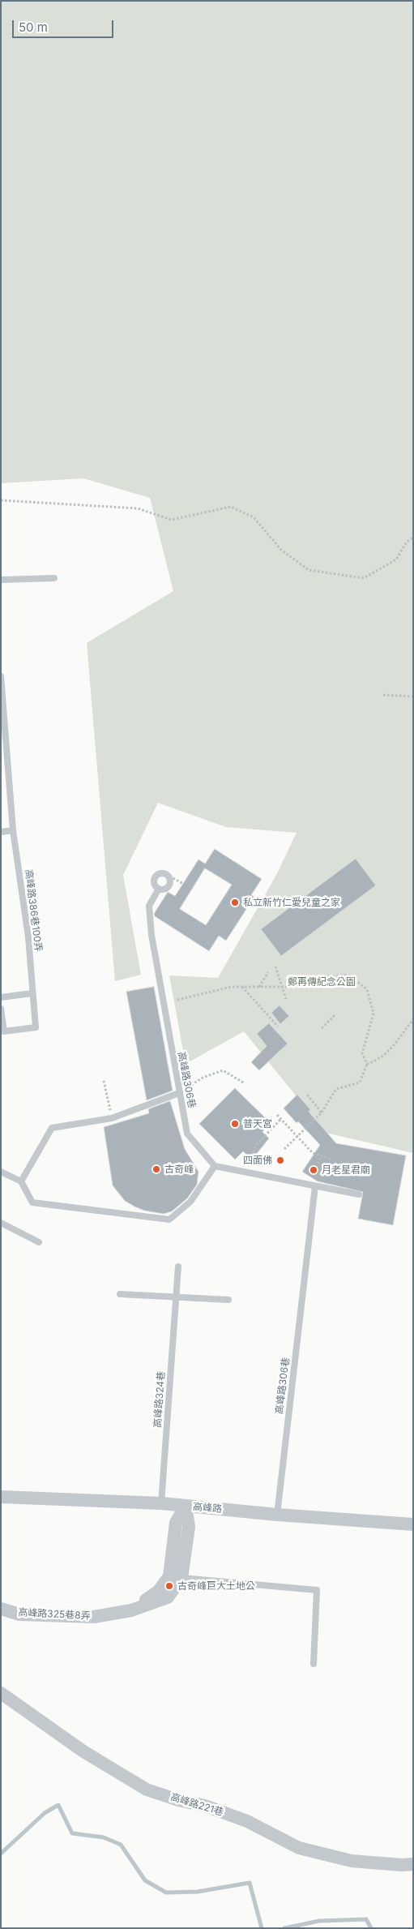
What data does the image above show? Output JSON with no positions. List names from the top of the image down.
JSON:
{
  "streets": {
    "street": ["高峰路", "高峰路325巷8弄", "高峰路221巷"],
    "lane": ["高峰路386巷100弄", "高峰路306巷", "高峰路324巷"]
  },
  "crossings": [
    ["高峰路306巷", "高峰路"],
    ["高峰路324巷", "高峰路"]
  ],
  "parks": ["鄭再傳紀念公園"],
  "places": [
    "私立新竹仁愛兒童之家",
    "普天宮",
    "四面佛",
    "古奇峰",
    "月老星君廟",
    "古奇峰巨大土地公"
  ],
  "scale_bar": "50 m"
}
